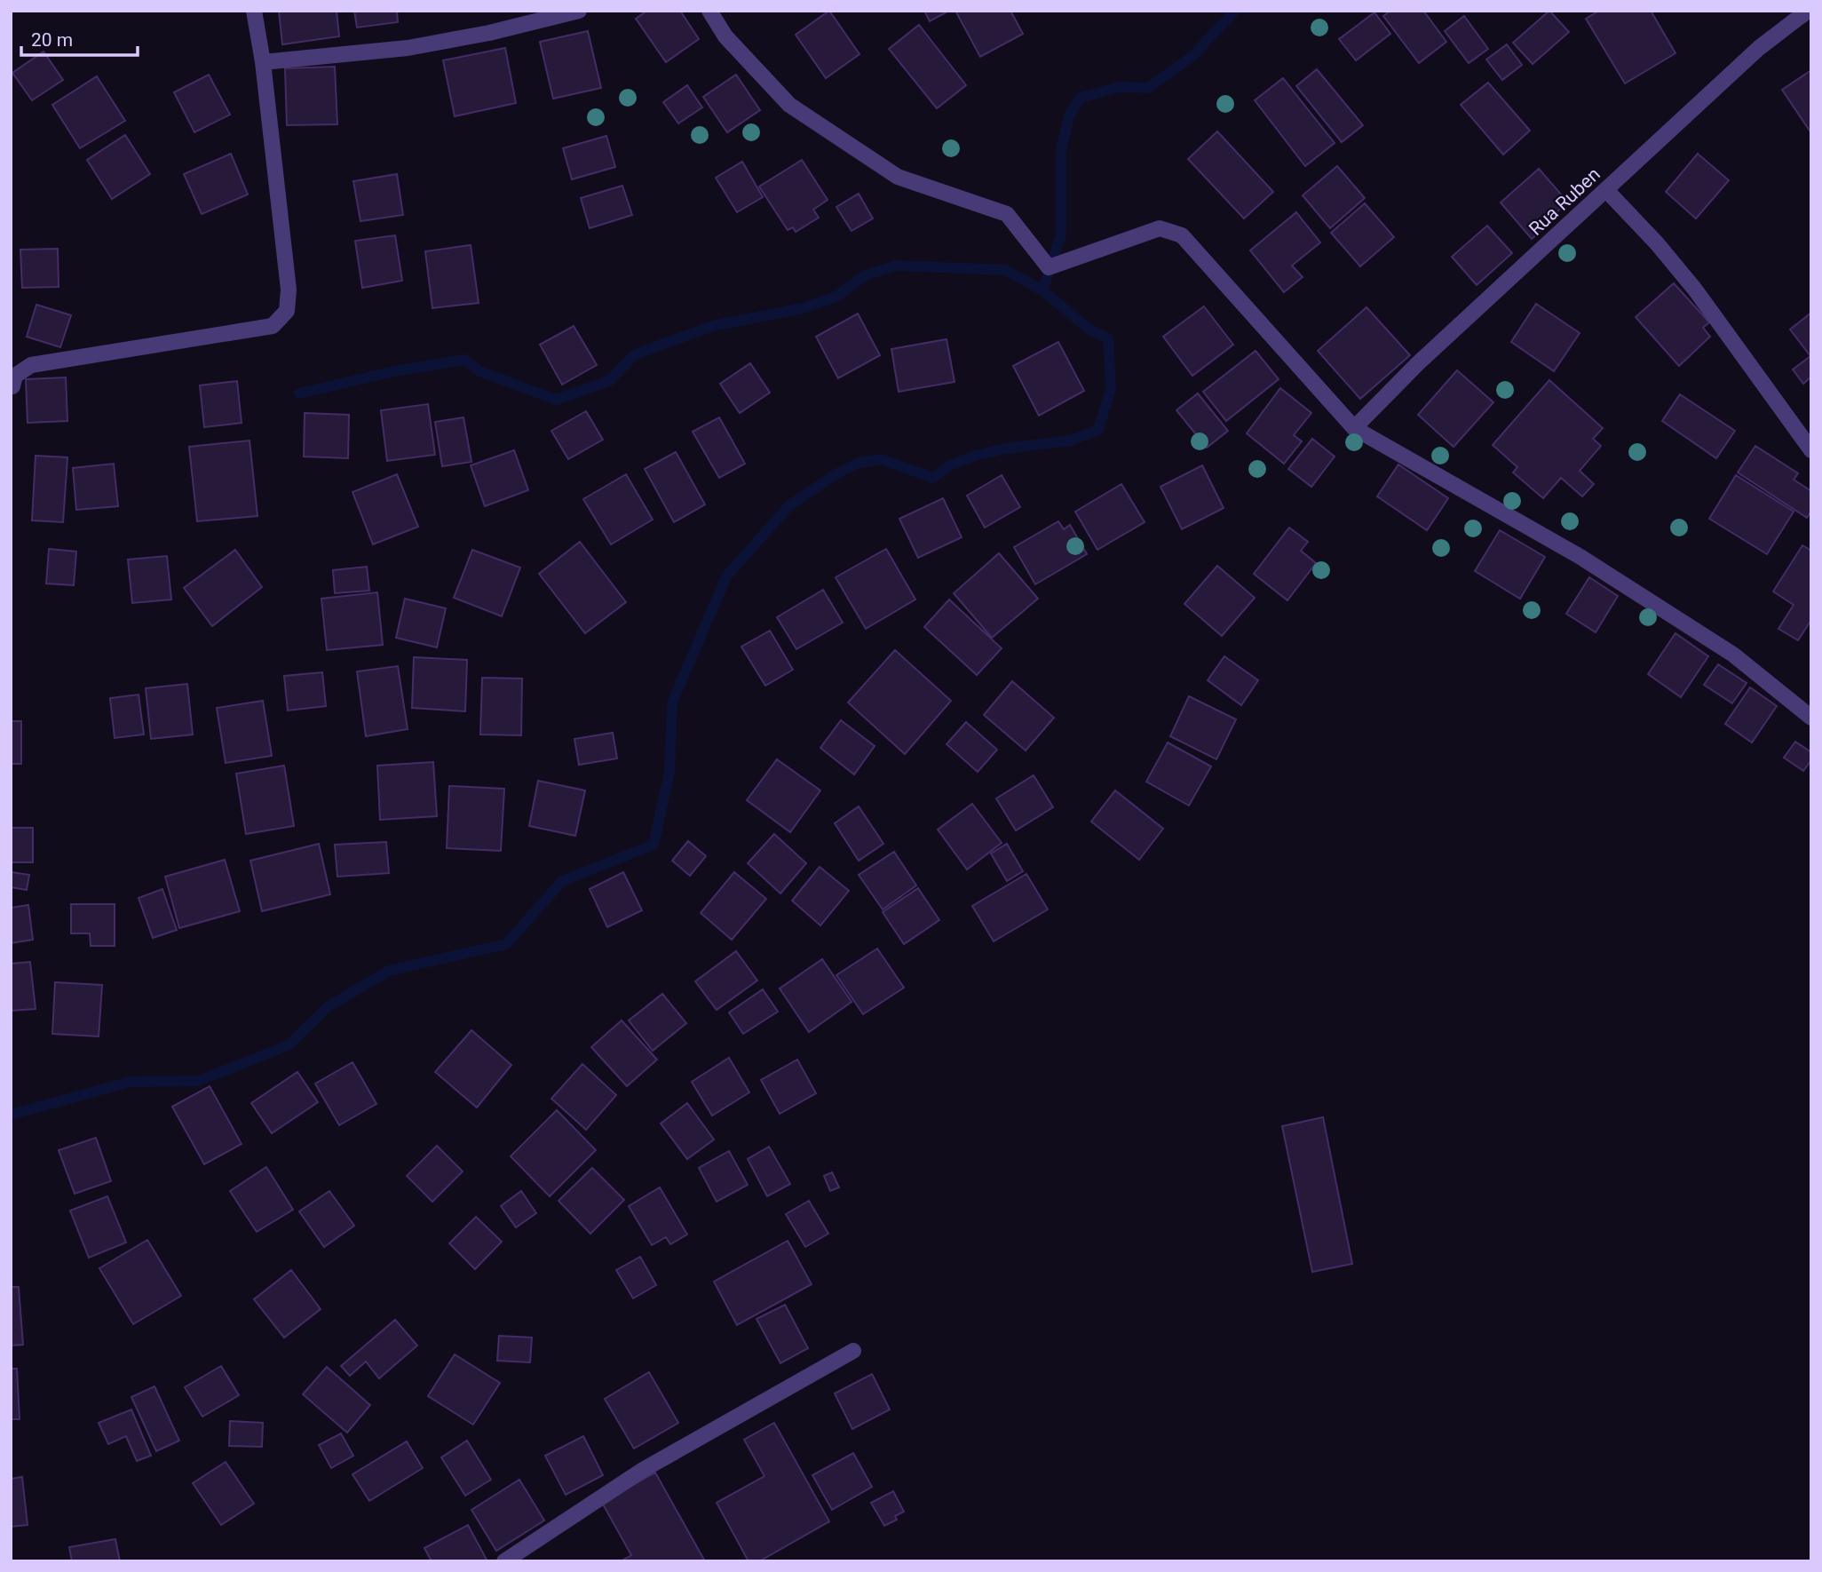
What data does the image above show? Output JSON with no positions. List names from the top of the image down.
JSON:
{
  "streets": {
    "street": ["Rua Ruben"]
  },
  "scale_bar": "20 m"
}
